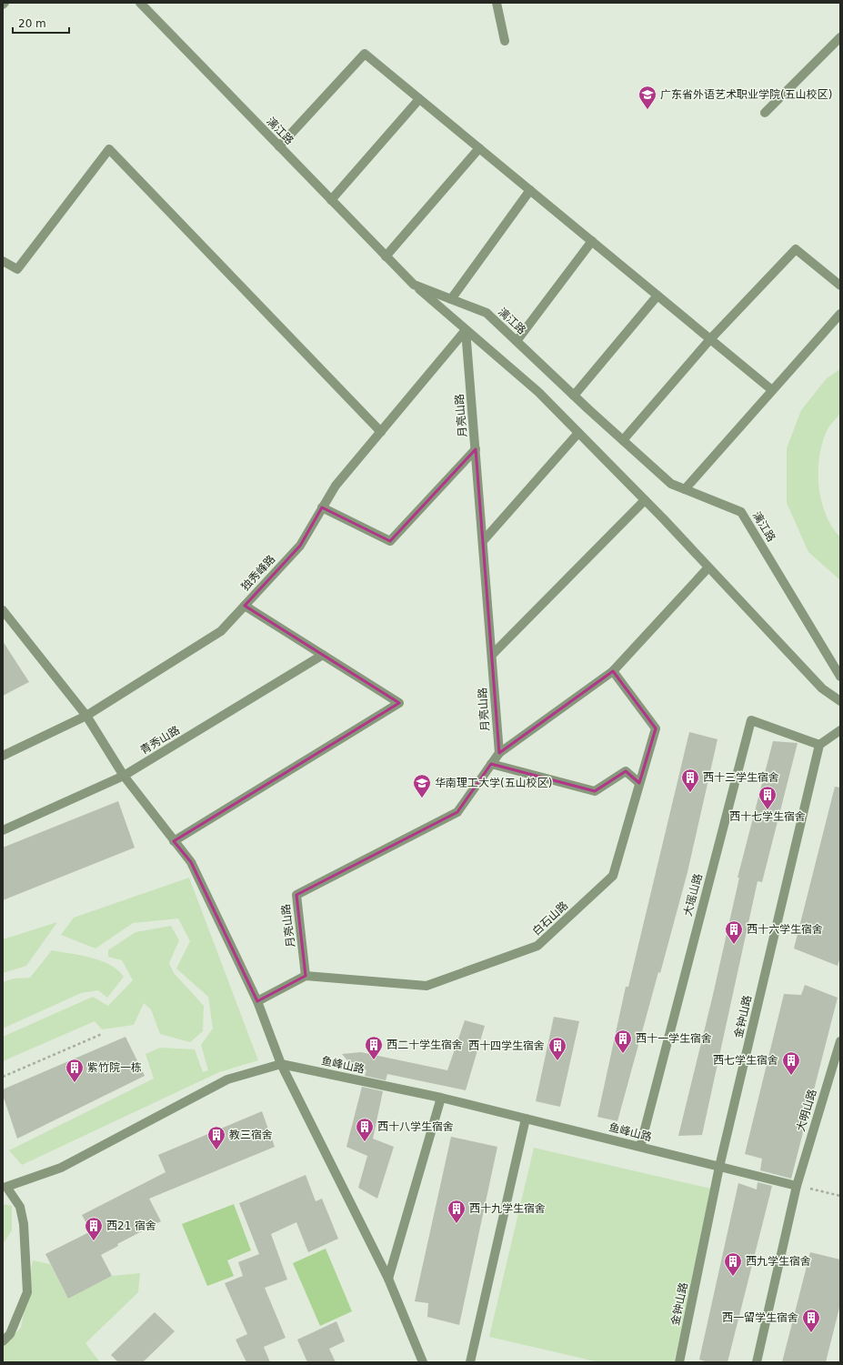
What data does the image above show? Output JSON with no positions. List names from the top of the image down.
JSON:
{
  "streets": {
    "street": [
      "漓江路",
      "月亮山路",
      "独秀峰路",
      "青秀山路",
      "大瑶山路",
      "白石山路",
      "金钟山路",
      "鱼峰山路",
      "大明山路"
    ]
  },
  "crossings": [
    ["月亮山路", "独秀峰路"],
    ["月亮山路", "白石山路"],
    ["大瑶山路", "金钟山路"],
    ["大瑶山路", "鱼峰山路"],
    ["金钟山路", "鱼峰山路"],
    ["鱼峰山路", "大明山路"]
  ],
  "places": {
    "school or university": ["广东省外语艺术职业学院(五山校区)", "华南理工大学(五山校区)"],
    "building": [
      "西十三学生宿舍",
      "西十七学生宿舍",
      "西十六学生宿舍",
      "西十一学生宿舍",
      "西二十学生宿舍",
      "西十四学生宿舍",
      "西七学生宿舍",
      "紫竹院一栋",
      "西十八学生宿舍",
      "教三宿舍",
      "西十九学生宿舍",
      "西21 宿舍",
      "西九学生宿舍",
      "西一留学生宿舍"
    ]
  },
  "scale_bar": "20 m"
}
